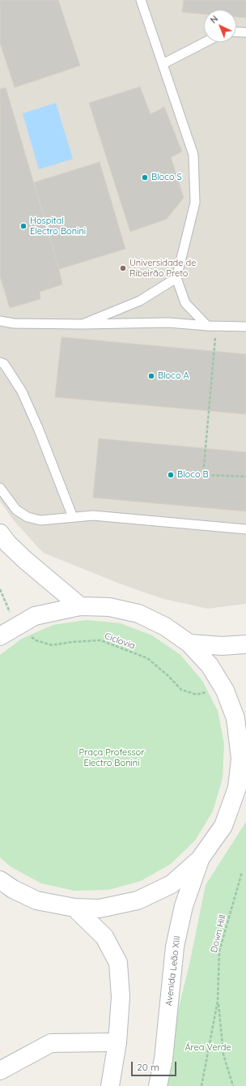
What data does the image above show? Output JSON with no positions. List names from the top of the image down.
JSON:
{
  "streets": {
    "main road": ["Avenida Leão XIII"],
    "path": ["Ciclovia", "Down Hill"]
  },
  "parks": ["Praça Professor Electro Bonini", "Área Verde"],
  "places": [
    "Bloco S",
    "Hospital Electro Bonini",
    "Universidade de Ribeirão Preto",
    "Bloco A",
    "Bloco B"
  ],
  "scale_bar": "20 m",
  "north": "top left"
}
